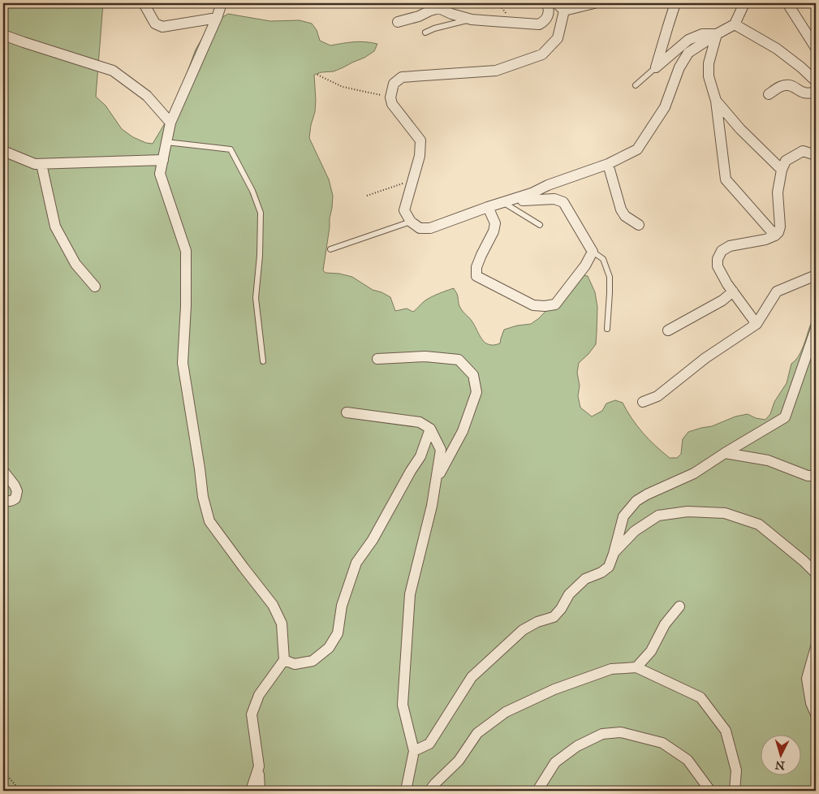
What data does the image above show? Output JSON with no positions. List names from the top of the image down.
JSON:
{
  "north": "bottom"
}
